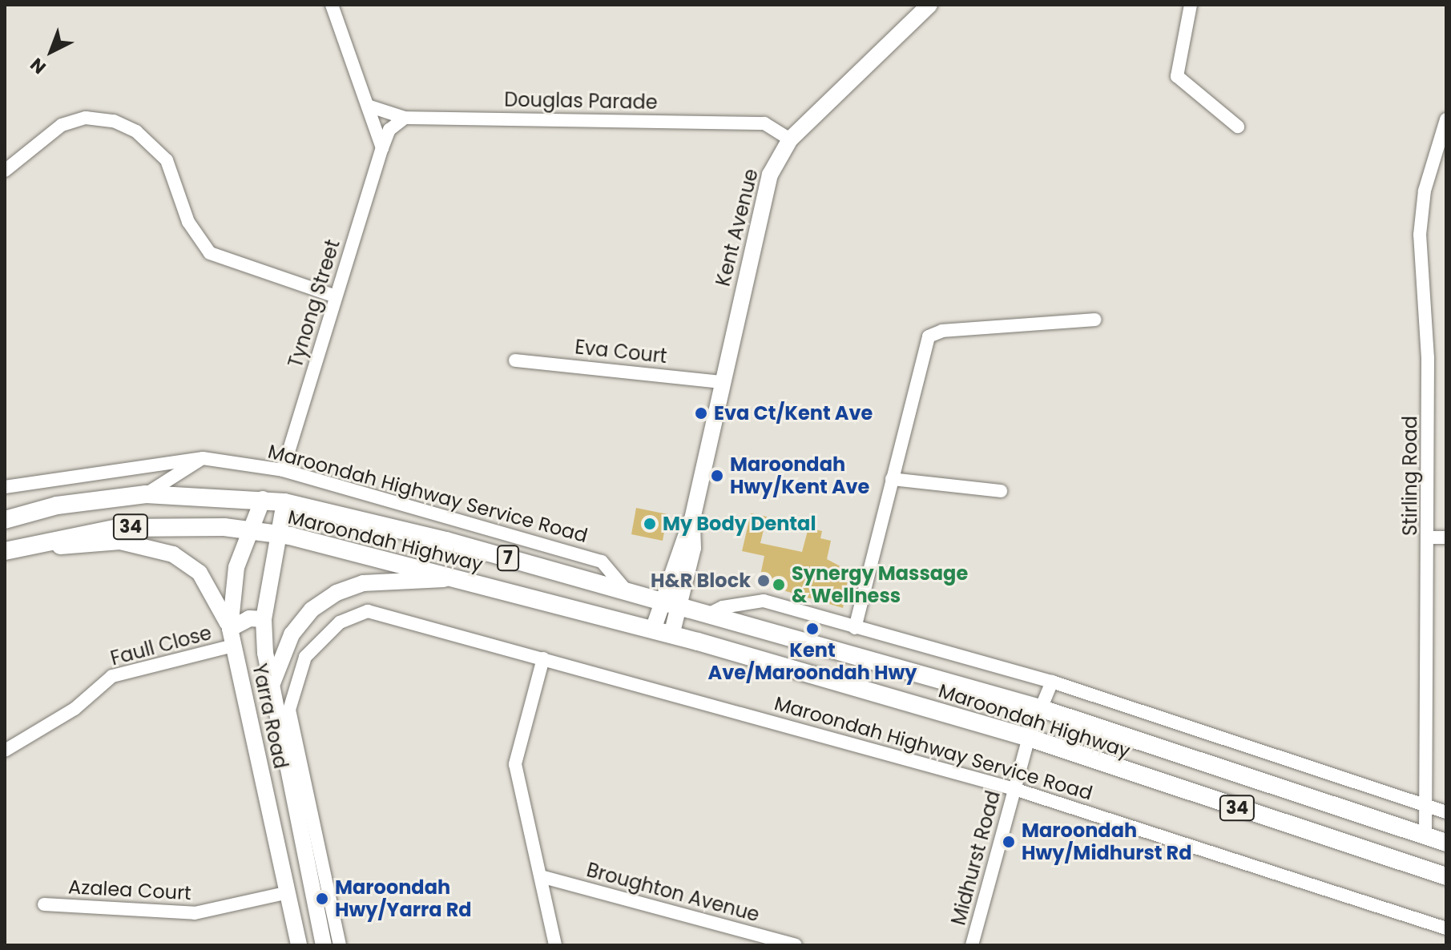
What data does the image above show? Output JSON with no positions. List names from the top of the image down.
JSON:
{
  "streets": {
    "highway": ["34", "Maroondah Highway", "7"],
    "main road": ["Kent Avenue", "Yarra Road"],
    "street": [
      "Douglas Parade",
      "Tynong Street",
      "Eva Court",
      "Stirling Road",
      "Maroondah Highway Service Road",
      "Faull Close",
      "Midhurst Road",
      "Azalea Court",
      "Broughton Avenue"
    ]
  },
  "crossings": [
    ["Douglas Parade", "Kent Avenue"],
    ["Douglas Parade", "Tynong Street"],
    ["Kent Avenue", "Eva Court"],
    ["Kent Avenue", "Maroondah Highway"],
    ["Tynong Street", "Maroondah Highway Service Road"],
    ["Stirling Road", "Maroondah Highway"],
    ["Maroondah Highway Service Road", "Maroondah Highway"],
    ["Maroondah Highway Service Road", "Yarra Road"],
    ["Maroondah Highway Service Road", "Midhurst Road"],
    ["Maroondah Highway", "Yarra Road"],
    ["Maroondah Highway", "Midhurst Road"],
    ["Faull Close", "Yarra Road"],
    ["Yarra Road", "Azalea Court"]
  ],
  "places": [
    "Eva Ct/Kent Ave",
    "Maroondah Hwy/Kent Ave",
    "My Body Dental",
    "H&R Block",
    "Synergy Massage & Wellness",
    "Kent Ave/Maroondah Hwy",
    "Maroondah Hwy/Midhurst Rd",
    "Maroondah Hwy/Yarra Rd"
  ],
  "north": "bottom left"
}
